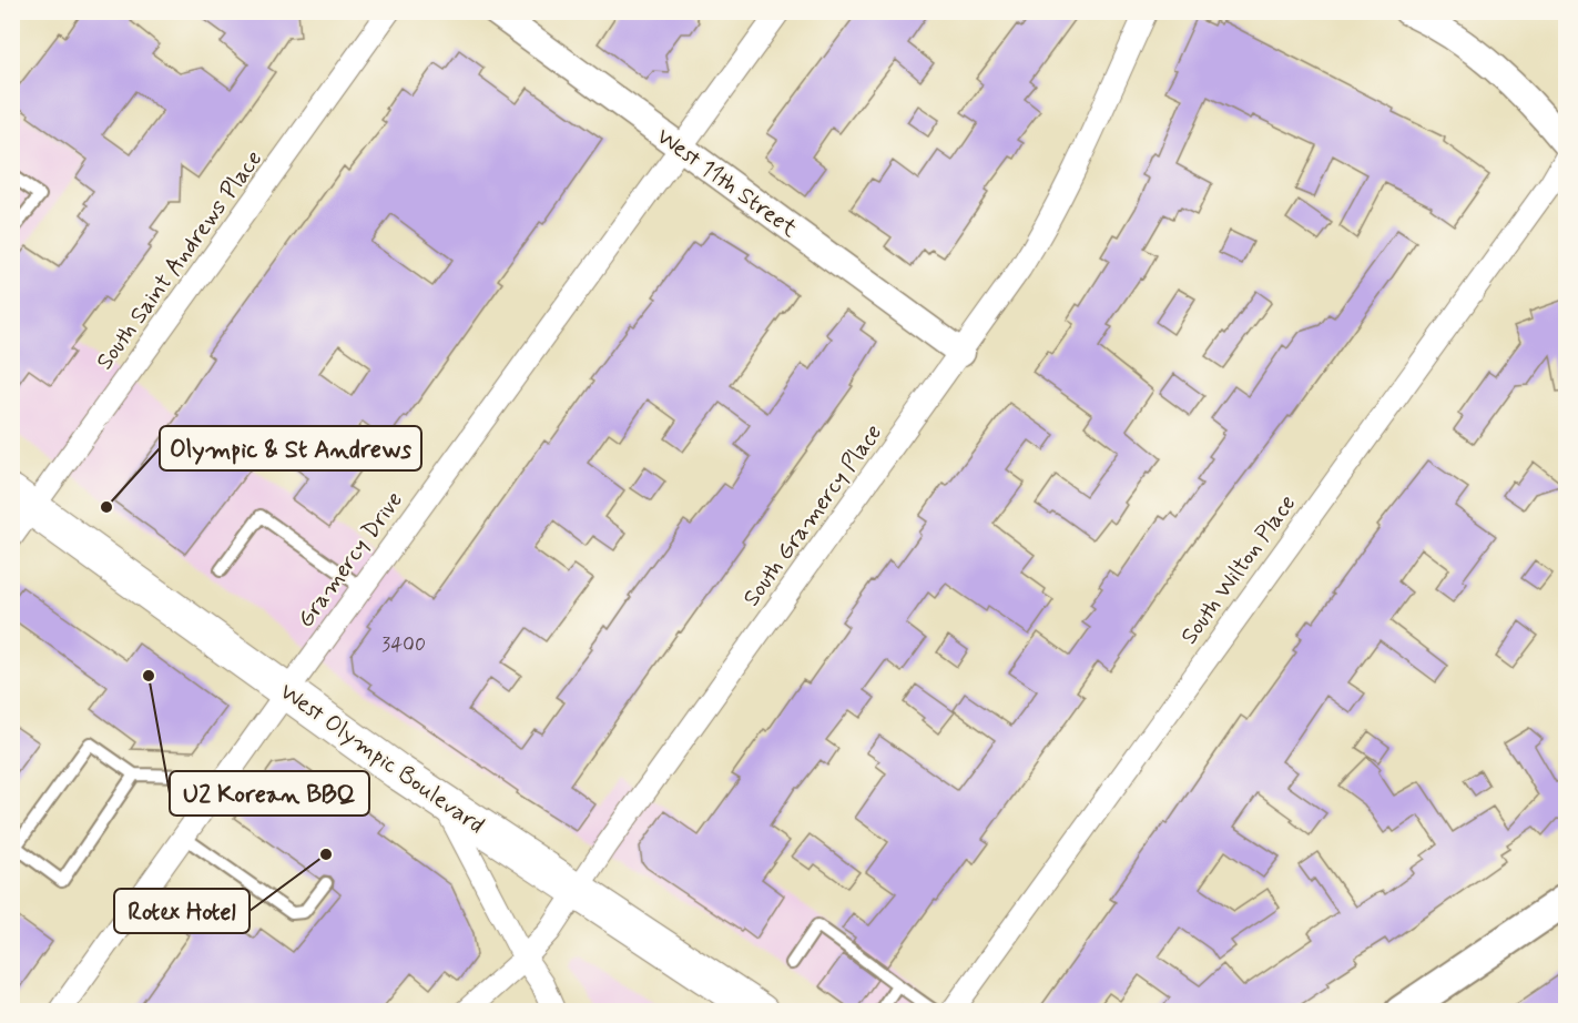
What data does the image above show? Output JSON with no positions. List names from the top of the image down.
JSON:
{
  "streets": {
    "main road": ["West Olympic Boulevard"],
    "street": [
      "West 11th Street",
      "South Saint Andrews Place",
      "South Gramercy Place",
      "Gramercy Drive",
      "South Wilton Place"
    ]
  },
  "crossings": [
    ["West 11th Street", "South Gramercy Place"],
    ["West 11th Street", "Gramercy Drive"],
    ["South Saint Andrews Place", "West Olympic Boulevard"],
    ["South Gramercy Place", "West Olympic Boulevard"],
    ["Gramercy Drive", "West Olympic Boulevard"]
  ],
  "places": ["Olympic & St Andrews", "U2 Korean BBQ", "Rotex Hotel"],
  "house_numbers": ["3400"]
}
